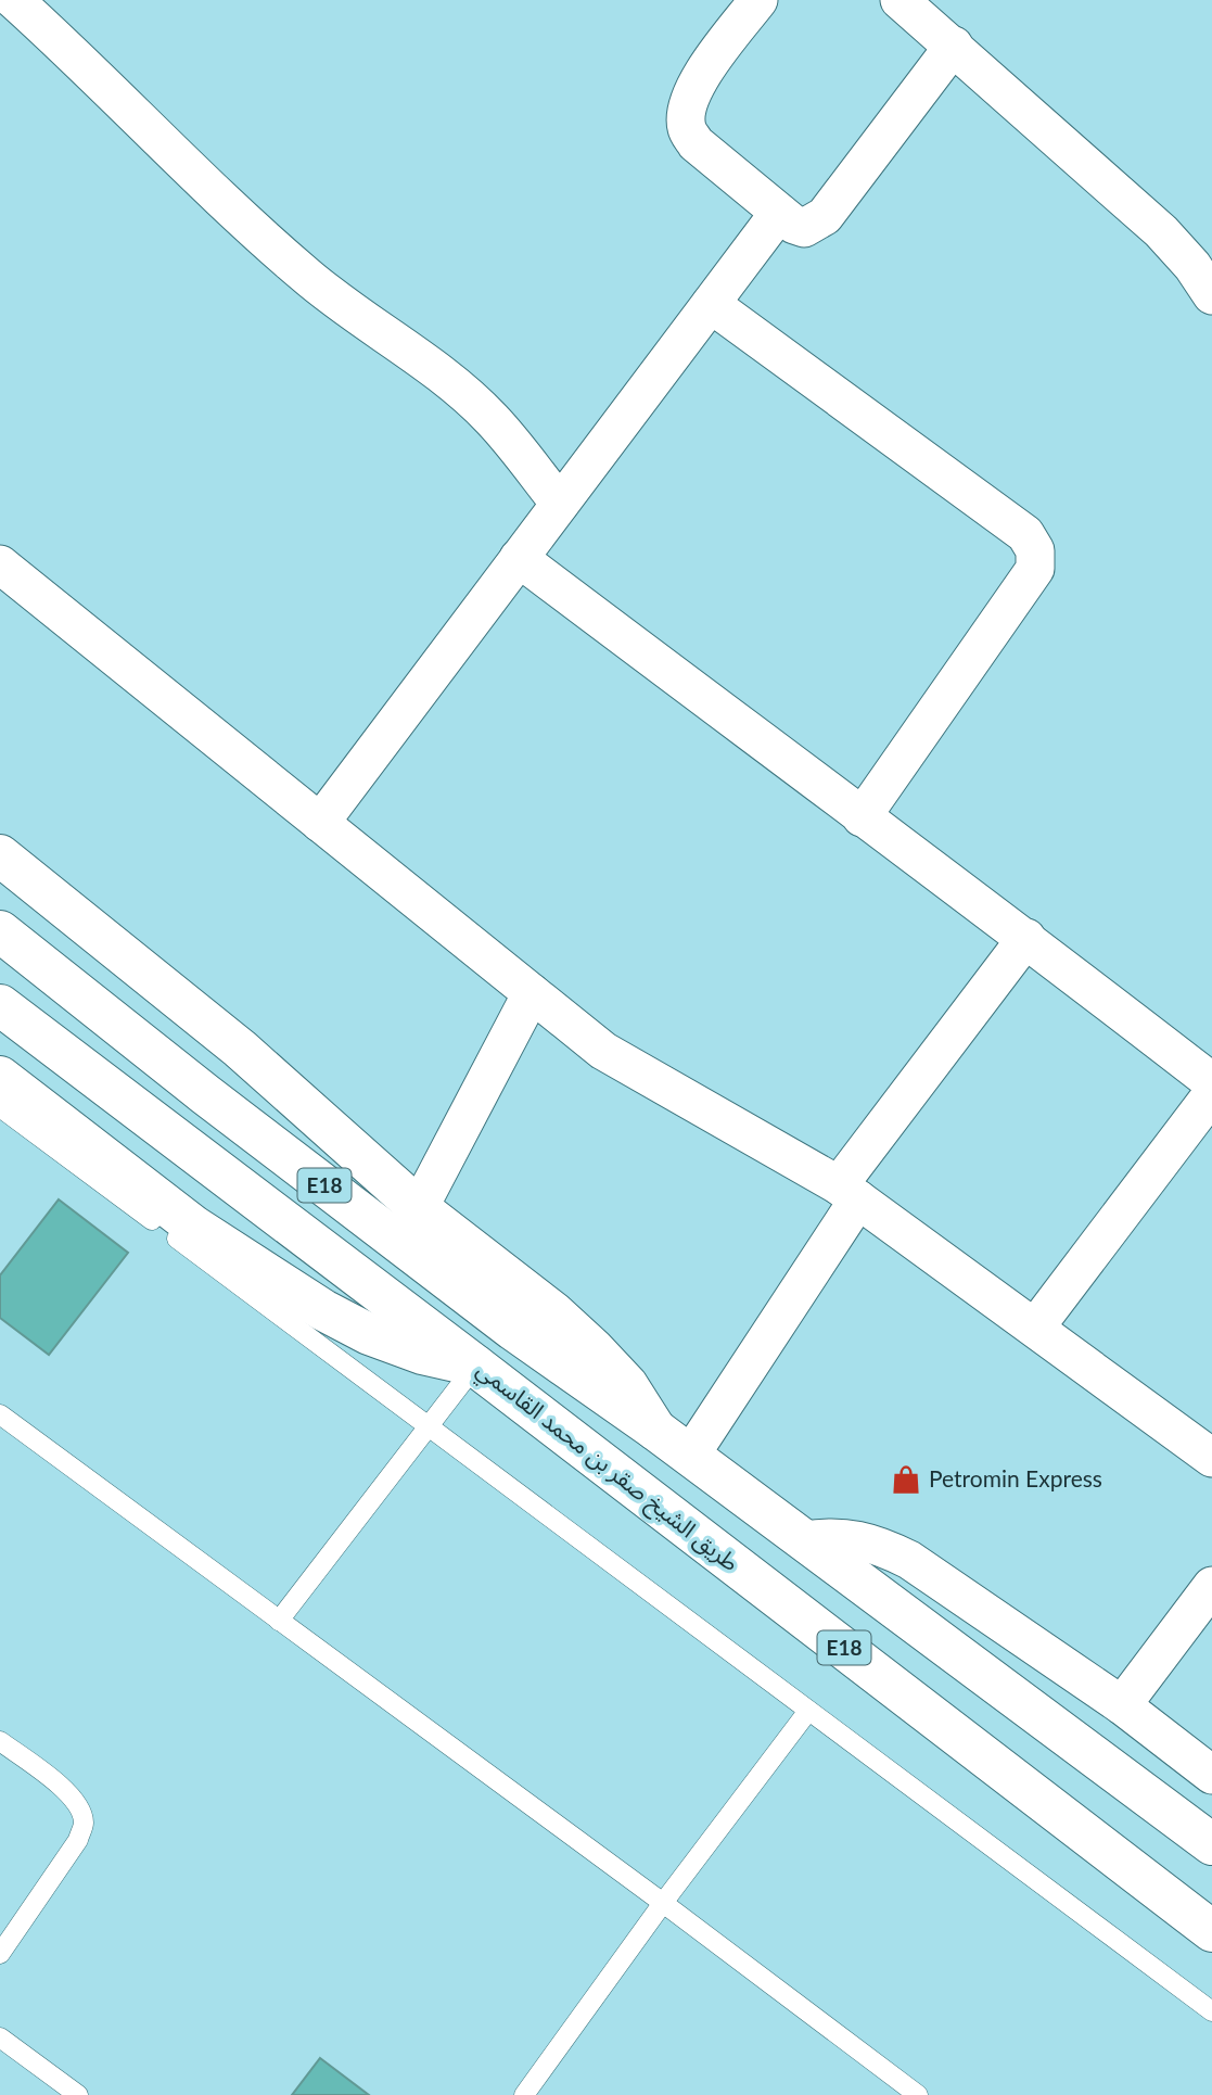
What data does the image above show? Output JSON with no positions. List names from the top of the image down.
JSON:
{
  "streets": {
    "main road": ["E18", "طريق الشيخ صقر بن محمد القاسمي"]
  },
  "places": {
    "shop": ["Petromin Express"]
  }
}
